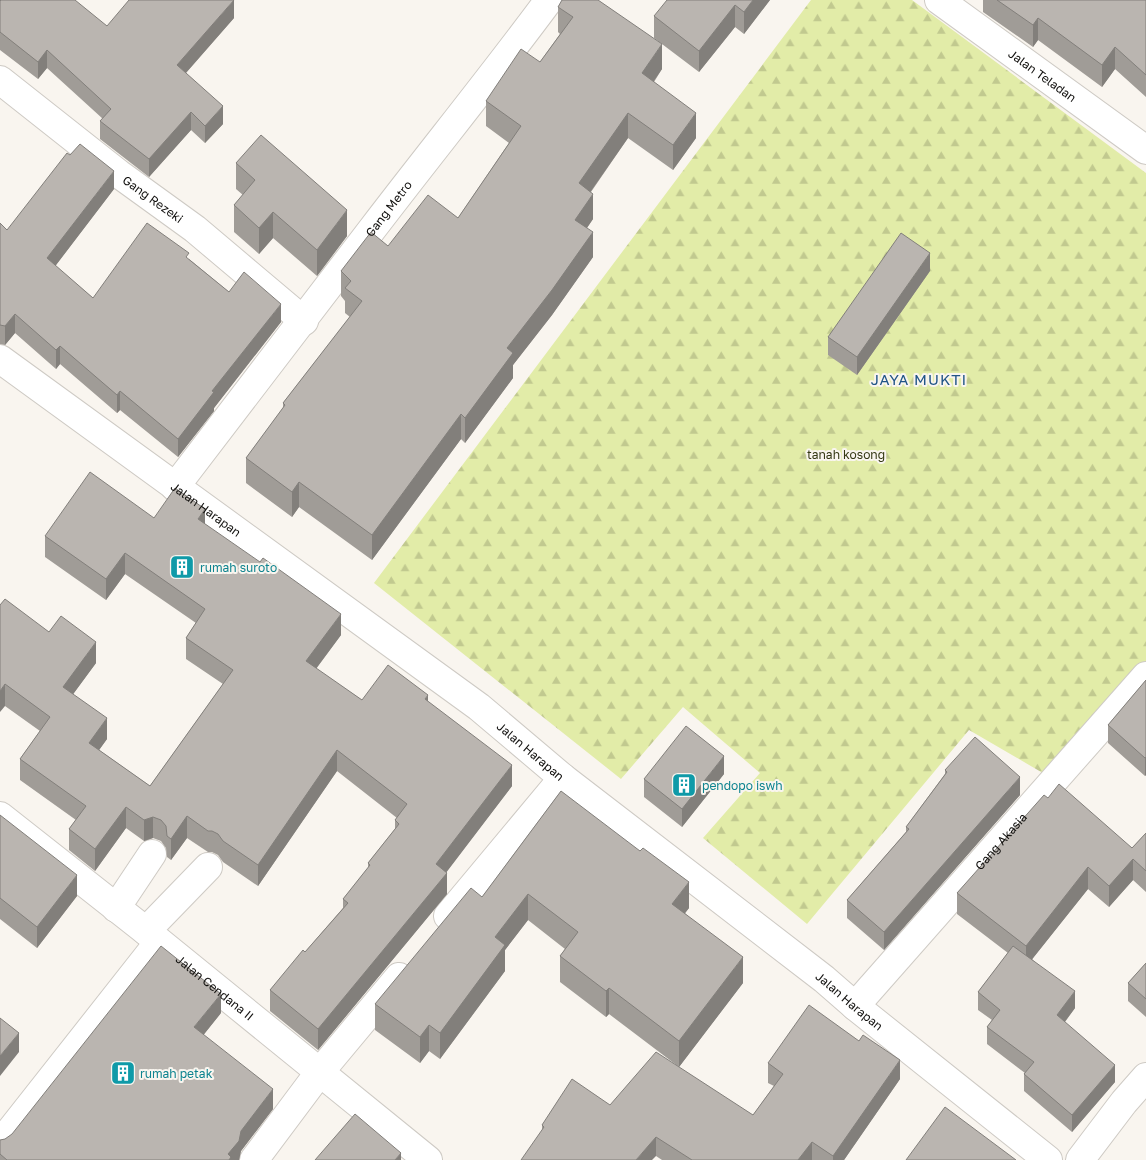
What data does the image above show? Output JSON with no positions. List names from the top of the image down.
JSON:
{
  "streets": {
    "street": [
      "Jalan Teladan",
      "Gang Rezeki",
      "Gang Metro",
      "Jalan Harapan",
      "Gang Akasia",
      "Jalan Cendana II"
    ]
  },
  "crossings": [
    ["Gang Rezeki", "Gang Metro"],
    ["Gang Metro", "Jalan Harapan"],
    ["Jalan Harapan", "Gang Akasia"]
  ],
  "districts": ["JAYA MUKTI"],
  "parks": ["tanah kosong"],
  "places": {
    "building": ["rumah suroto", "pendopo iswh", "rumah petak"]
  }
}
